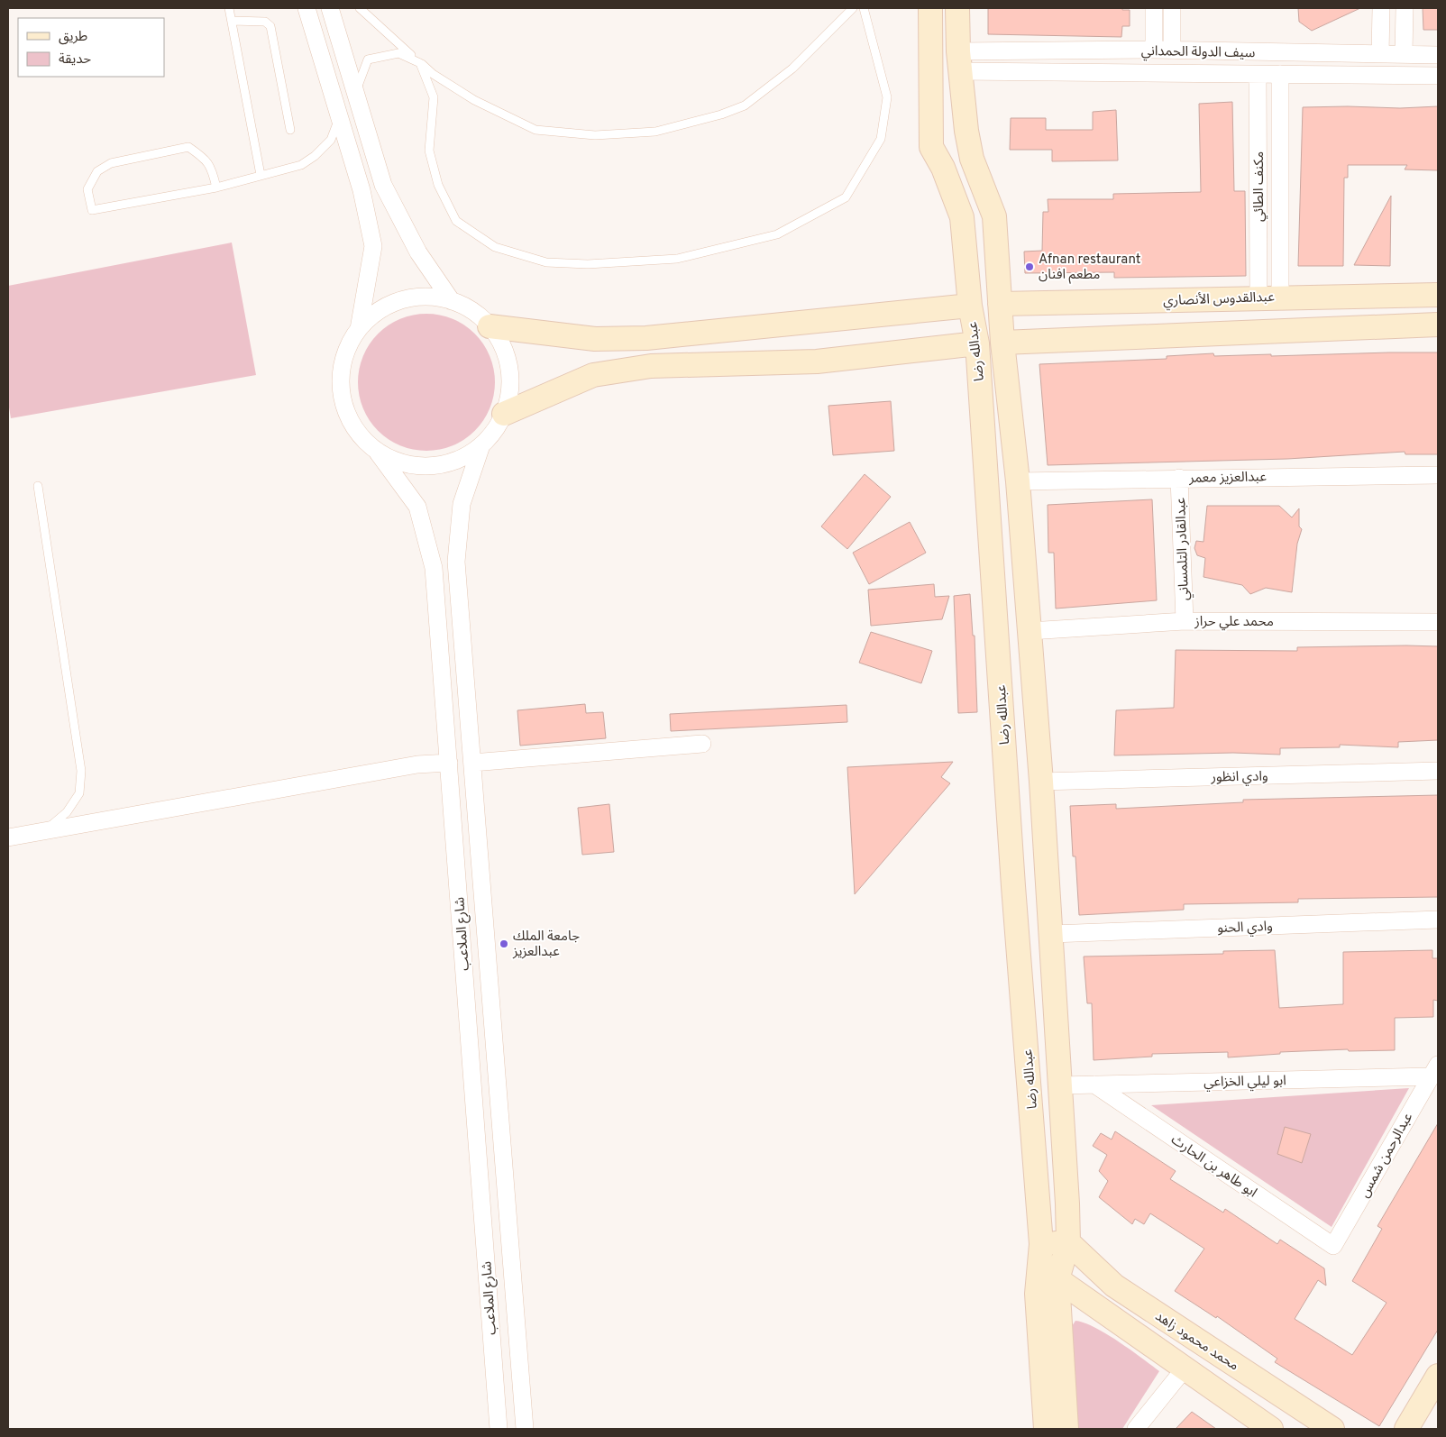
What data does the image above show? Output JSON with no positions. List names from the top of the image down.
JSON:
{
  "streets": {
    "street": [
      "سيف الدولة الحمداني",
      "مكنف الطائي",
      "عبدالقدوس الأنصاري",
      "عبدالله رضا",
      "عبدالعزيز معمر",
      "عبدالقادر التلمساني",
      "محمد علي حراز",
      "وادي انظور",
      "وادي الحنو",
      "شارع الملاعب",
      "ابو ليلي الخزاعي",
      "عبدالرحمن شمس",
      "ابو طاهر بن الحارث",
      "محمد محمود زاهد"
    ]
  },
  "crossings": [
    ["سيف الدولة الحمداني", "مكنف الطائي"],
    ["سيف الدولة الحمداني", "عبدالله رضا"],
    ["مكنف الطائي", "عبدالقدوس الأنصاري"],
    ["عبدالقدوس الأنصاري", "عبدالله رضا"],
    ["عبدالله رضا", "عبدالعزيز معمر"],
    ["عبدالله رضا", "محمد علي حراز"],
    ["عبدالله رضا", "وادي انظور"],
    ["عبدالله رضا", "وادي الحنو"],
    ["عبدالله رضا", "ابو ليلي الخزاعي"],
    ["عبدالله رضا", "محمد محمود زاهد"],
    ["عبدالعزيز معمر", "عبدالقادر التلمساني"],
    ["عبدالقادر التلمساني", "محمد علي حراز"],
    ["ابو ليلي الخزاعي", "عبدالرحمن شمس"],
    ["ابو ليلي الخزاعي", "ابو طاهر بن الحارث"],
    ["عبدالرحمن شمس", "ابو طاهر بن الحارث"]
  ],
  "places": ["Afnan restaurant مطعم افنان", "جامعة الملك عبدالعزيز"],
  "legend": ["طريق", "حديقة"]
}
